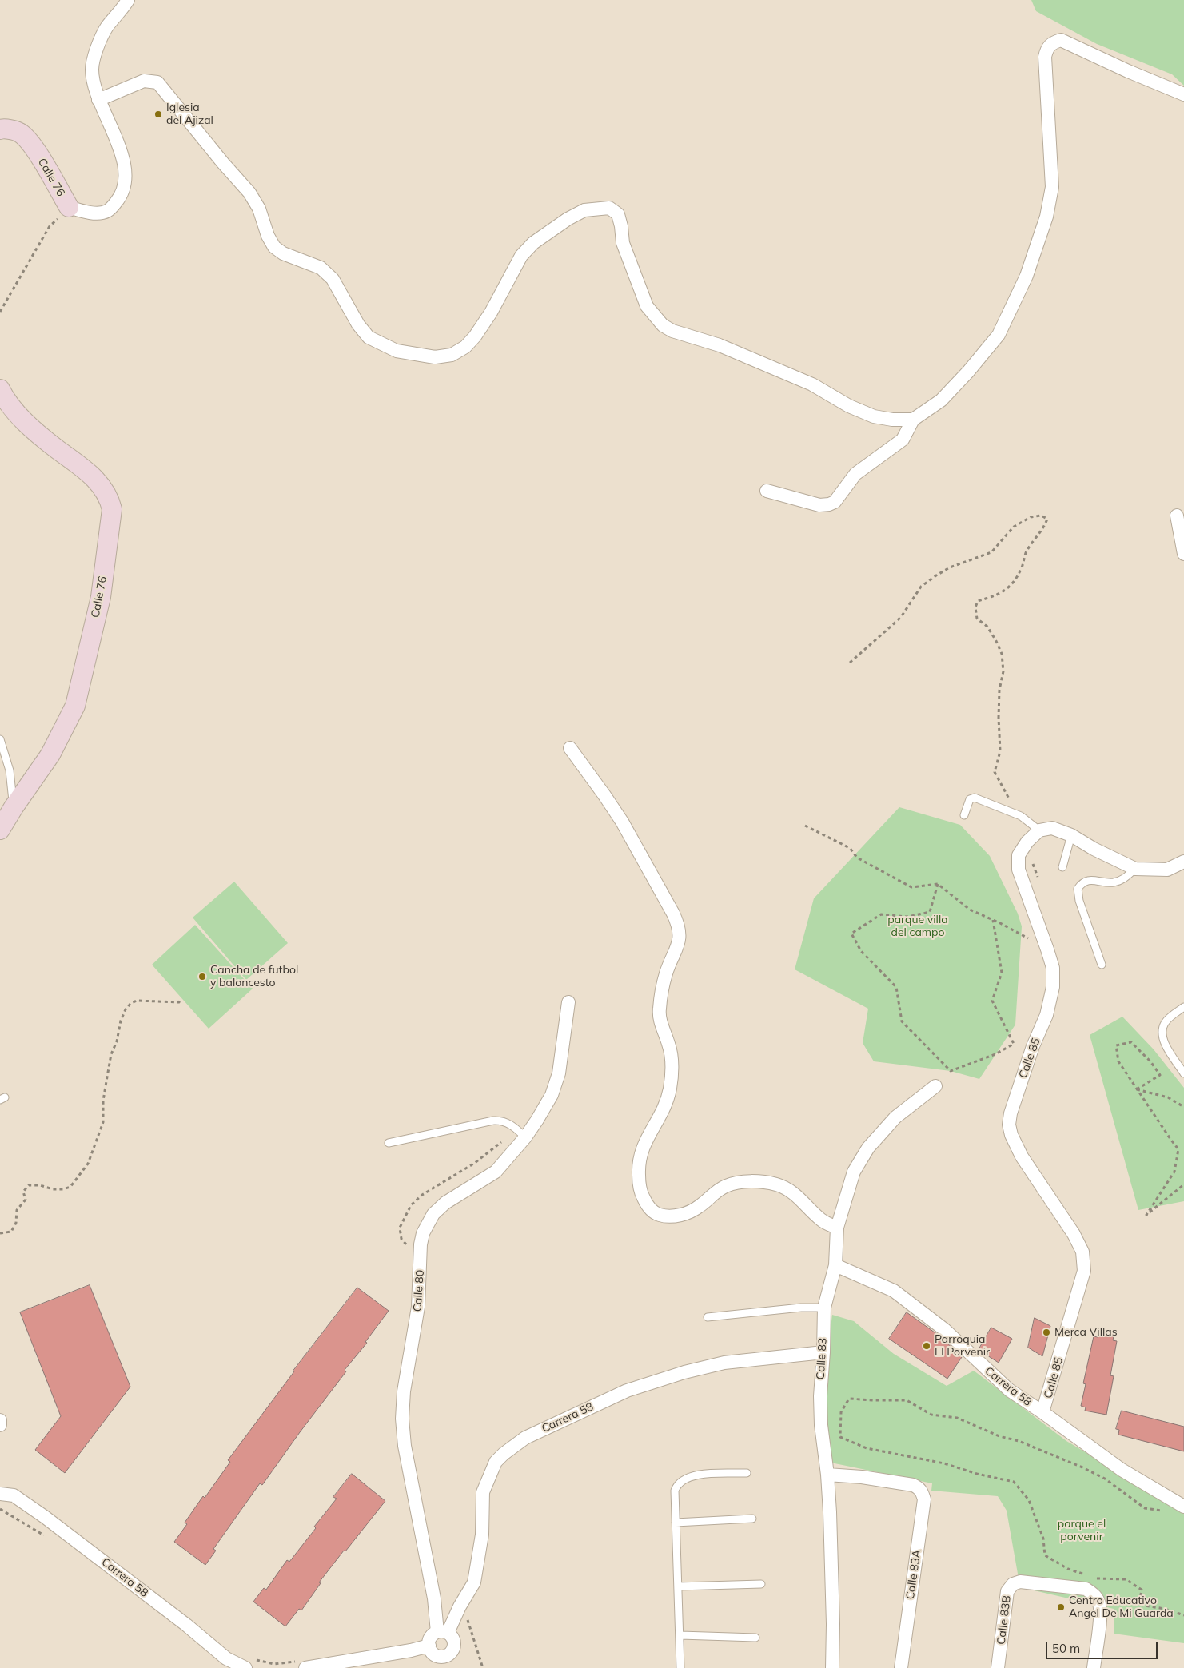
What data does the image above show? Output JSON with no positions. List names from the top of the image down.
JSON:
{
  "streets": {
    "street": [
      "Calle 76",
      "Calle 85",
      "Calle 80",
      "Calle 83",
      "Carrera 58",
      "Calle 83A",
      "Calle 83B"
    ]
  },
  "crossings": [
    ["Calle 85", "Carrera 58"],
    ["Calle 80", "Carrera 58"],
    ["Calle 83", "Carrera 58"],
    ["Calle 83", "Calle 83A"]
  ],
  "parks": ["parque villa del campo", "parque el porvenir"],
  "places": [
    "Iglesia del Ajizal",
    "Cancha de futbol y baloncesto",
    "Merca Villas",
    "Parroquia El Porvenir",
    "Centro Educativo Angel De Mi Guarda"
  ],
  "scale_bar": "50 m"
}
